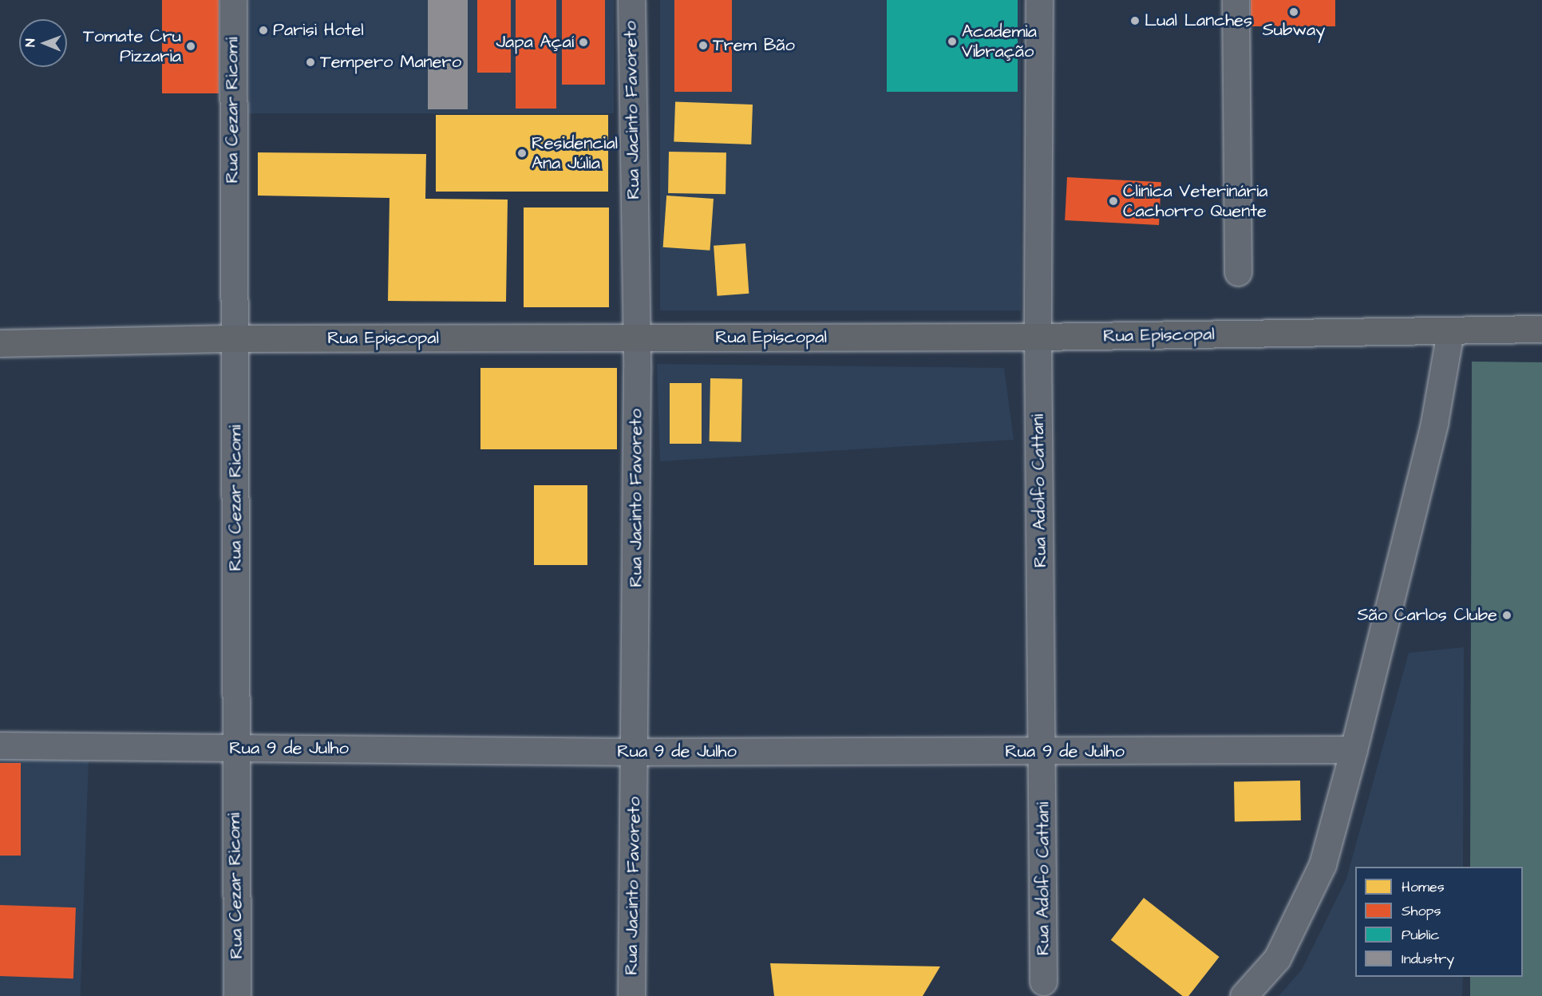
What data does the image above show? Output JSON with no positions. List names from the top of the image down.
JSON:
{
  "streets": {
    "main road": ["Rua Episcopal"],
    "street": [
      "Rua Cezar Ricomi",
      "Rua Jacinto Favoreto",
      "Rua Adolfo Cattani",
      "Rua 9 de Julho"
    ]
  },
  "crossings": [
    ["Rua Cezar Ricomi", "Rua Episcopal"],
    ["Rua Cezar Ricomi", "Rua 9 de Julho"],
    ["Rua Jacinto Favoreto", "Rua Episcopal"],
    ["Rua Jacinto Favoreto", "Rua 9 de Julho"],
    ["Rua Episcopal", "Rua Adolfo Cattani"],
    ["Rua Adolfo Cattani", "Rua 9 de Julho"]
  ],
  "places": [
    "Subway",
    "Lual Lanches",
    "Parisi Hotel",
    "Academia Vibração",
    "Japa Açaí",
    "Trem Bão",
    "Tomate Cru Pizzaria",
    "Tempero Manero",
    "Residencial Ana Júlia",
    "Clinica Veterinária Cachorro Quente",
    "São Carlos Clube"
  ],
  "legend": [
    "Homes",
    "Shops",
    "Public",
    "Industry"
  ],
  "north": "left"
}
